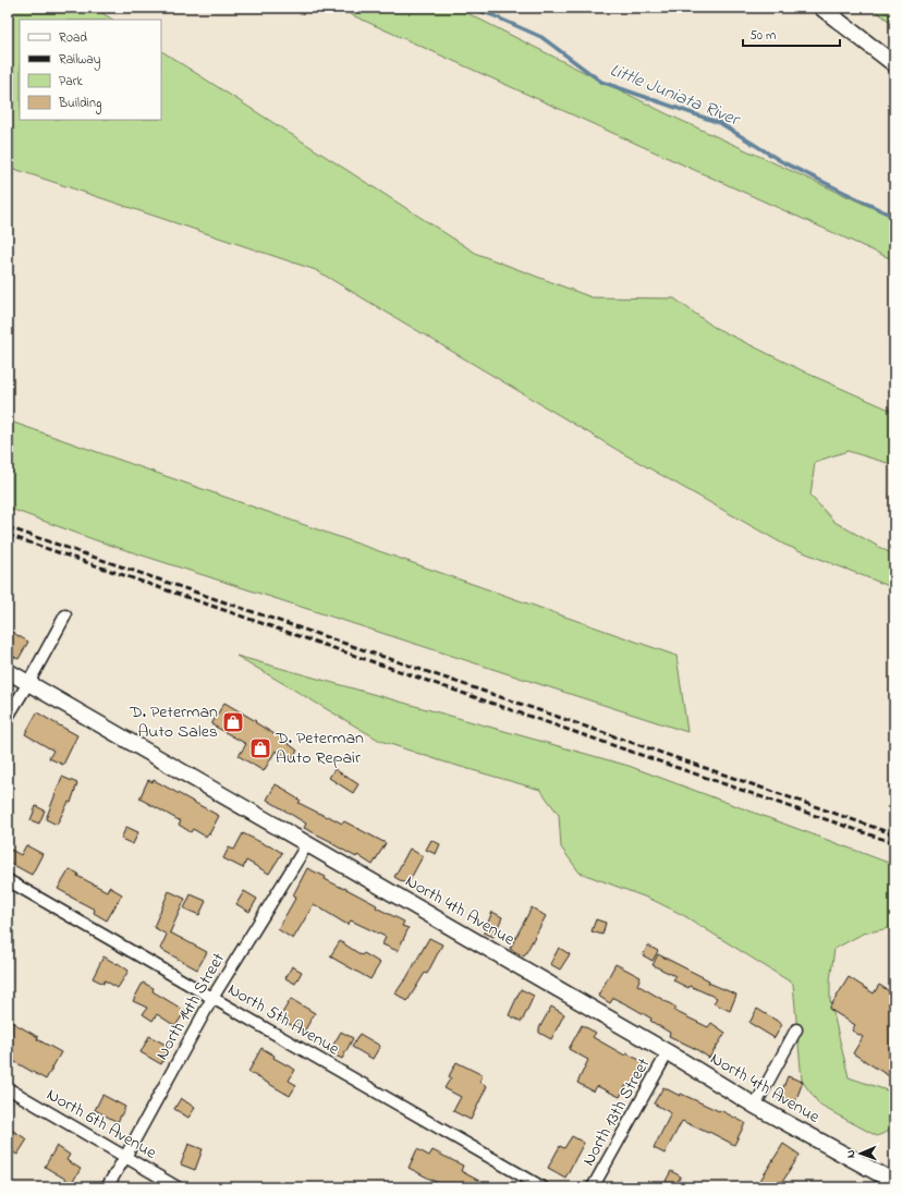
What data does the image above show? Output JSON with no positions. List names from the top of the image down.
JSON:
{
  "streets": {
    "main road": ["North 4th Avenue"],
    "street": [
      "North 14th Street",
      "North 5th Avenue",
      "North 13th Street",
      "North 6th Avenue"
    ]
  },
  "crossings": [
    ["North 4th Avenue", "North 14th Street"],
    ["North 4th Avenue", "North 13th Street"],
    ["North 14th Street", "North 5th Avenue"],
    ["North 14th Street", "North 6th Avenue"]
  ],
  "water": ["Little Juniata River"],
  "places": {
    "shop": ["D. Peterman Auto Sales", "D. Peterman Auto Repair"]
  },
  "legend": [
    "Road",
    "Railway",
    "Park",
    "Building"
  ],
  "scale_bar": "50 m",
  "north": "left"
}
